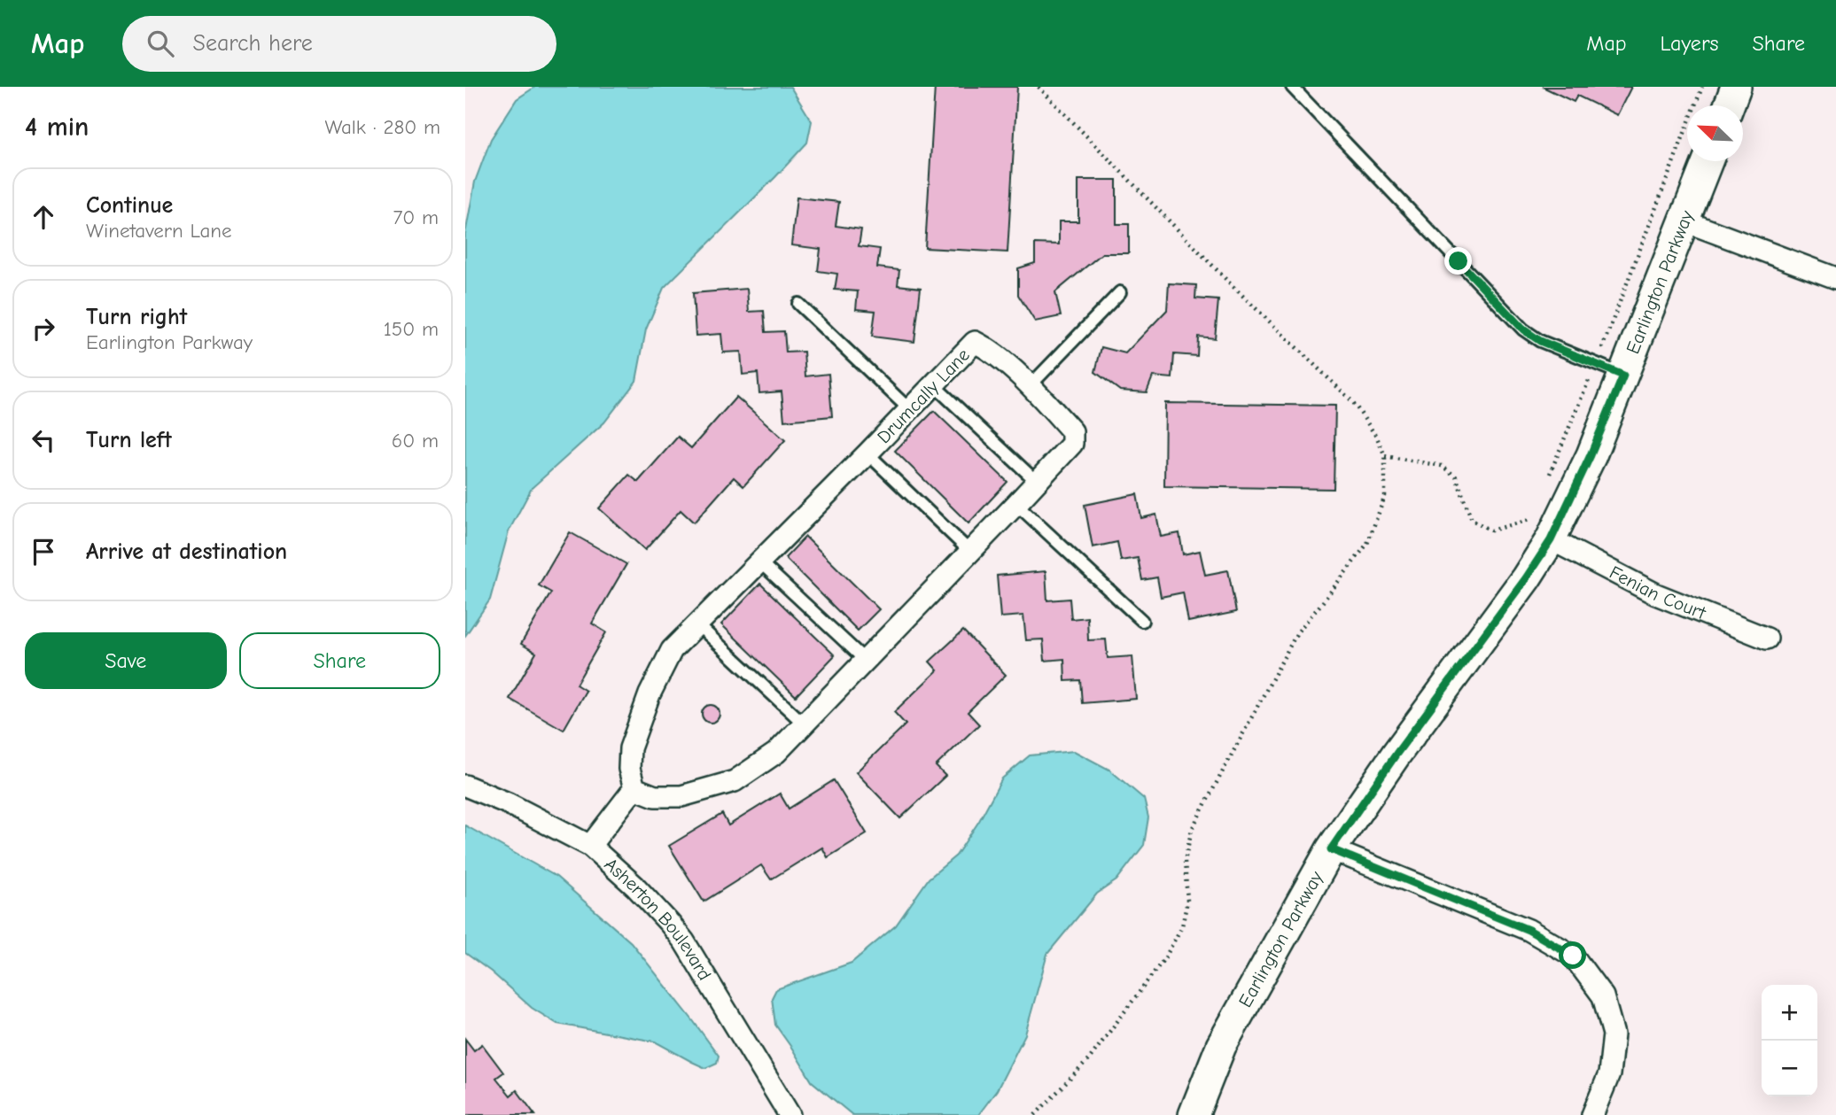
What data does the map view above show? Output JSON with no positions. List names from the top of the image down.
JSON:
{
  "streets": {
    "street": [
      "Earlington Parkway",
      "Drumcally Lane",
      "Fenian Court",
      "Asherton Boulevard"
    ]
  },
  "crossings": [
    ["Earlington Parkway", "Fenian Court"]
  ],
  "north": "top left",
  "page": {
    "header": "Map",
    "search": "Search here",
    "nav": ["Map", "Layers", "Share"],
    "heading": ["4 min", "Walk · 280 m"],
    "list": [
      ["Continue", "Winetavern Lane", "70 m"],
      ["Turn right", "Earlington Parkway", "150 m"],
      ["Turn left", "60 m"],
      "Arrive at destination"
    ],
    "buttons": ["Save", "Share"],
    "map_buttons": ["+", "−"]
  }
}
